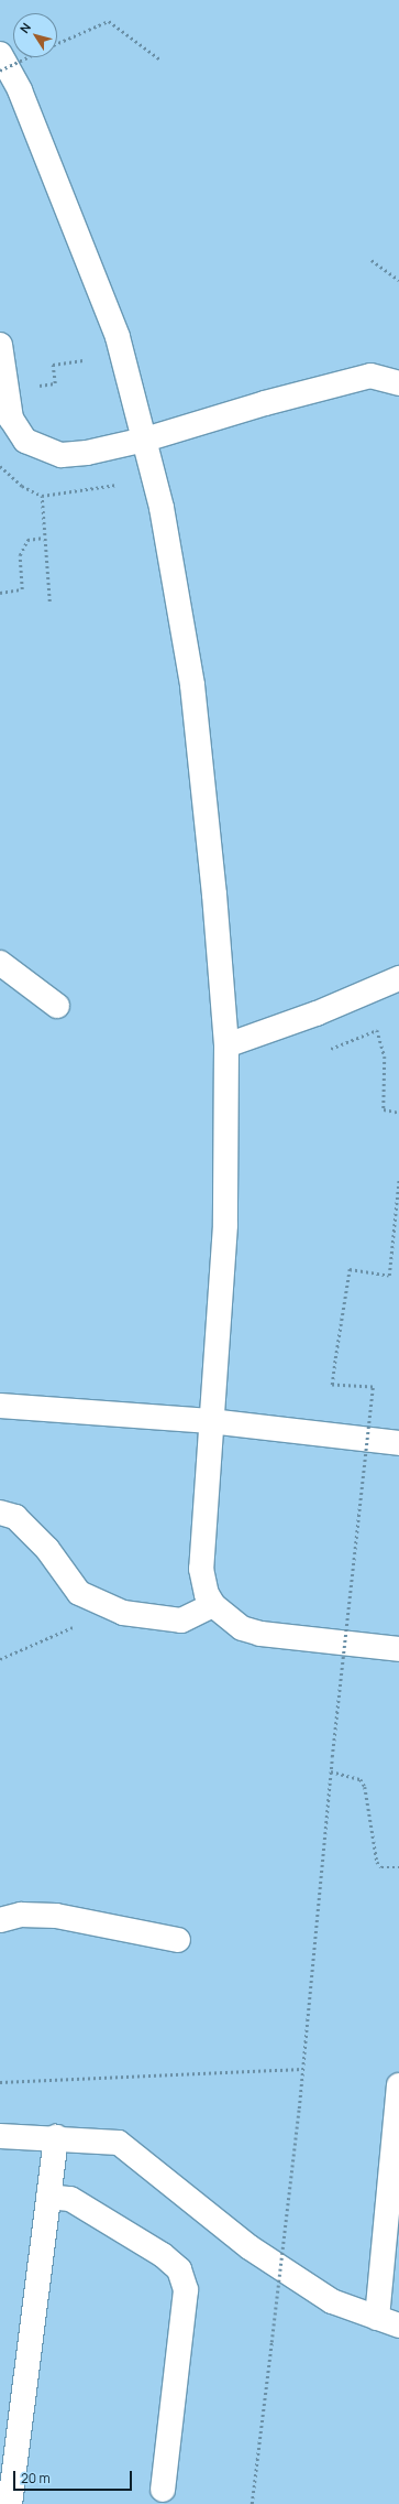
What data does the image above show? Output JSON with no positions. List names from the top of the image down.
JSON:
{
  "scale_bar": "20 m",
  "north": "top left"
}
